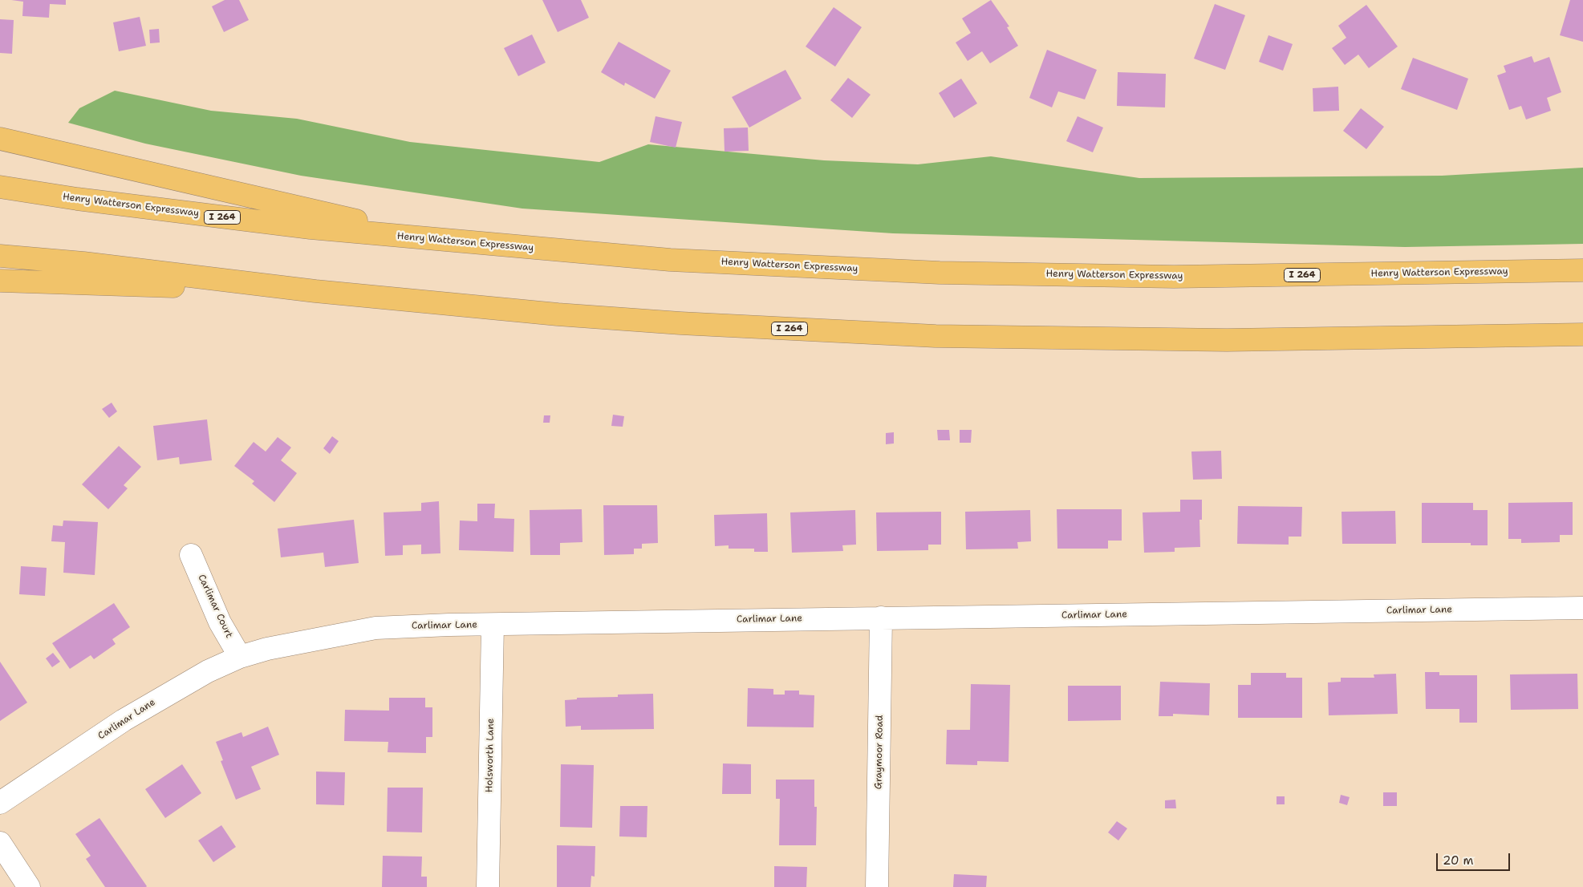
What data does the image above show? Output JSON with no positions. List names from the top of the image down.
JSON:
{
  "streets": {
    "highway": ["Henry Watterson Expressway", "I 264"],
    "street": [
      "Carlimar Court",
      "Carlimar Lane",
      "Graymoor Road",
      "Holsworth Lane"
    ]
  },
  "crossings": [
    ["Carlimar Court", "Carlimar Lane"],
    ["Carlimar Lane", "Graymoor Road"],
    ["Carlimar Lane", "Holsworth Lane"]
  ],
  "scale_bar": "20 m"
}
